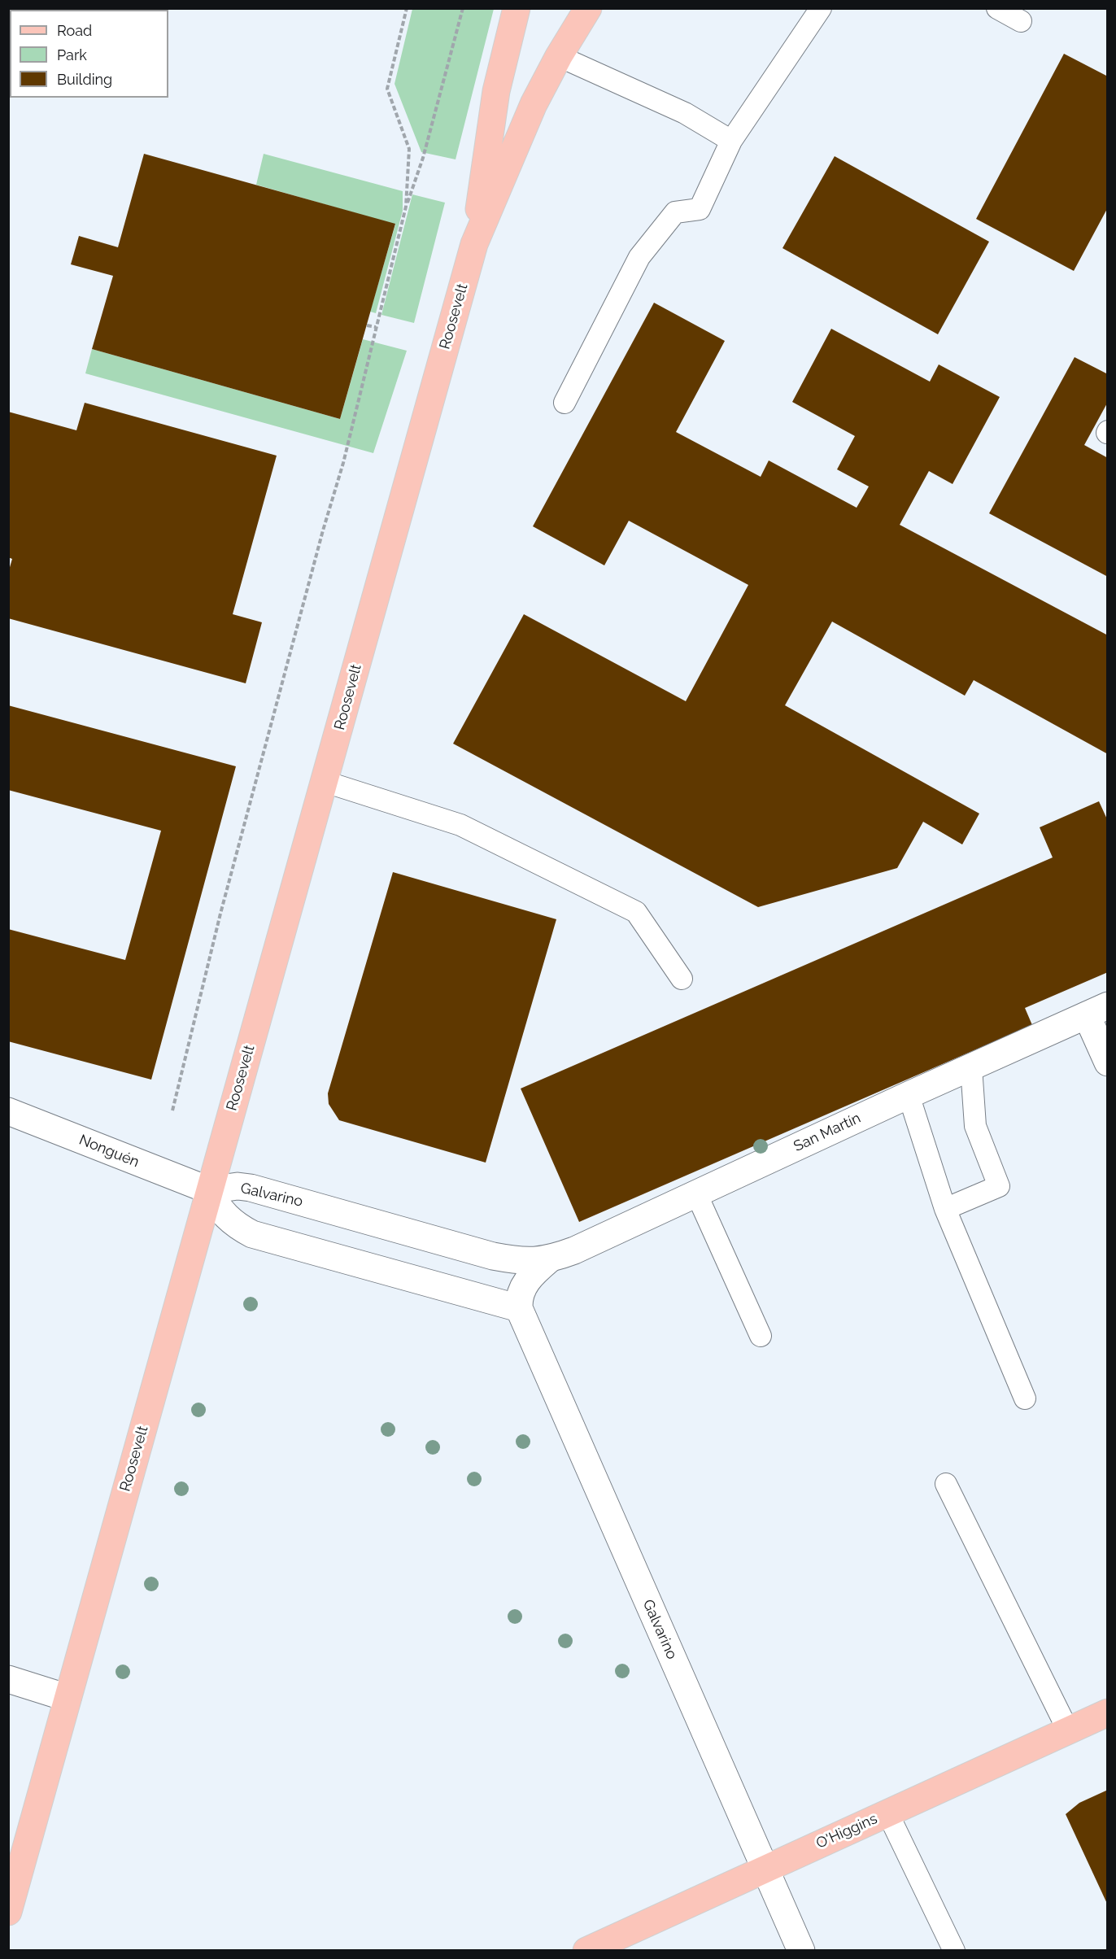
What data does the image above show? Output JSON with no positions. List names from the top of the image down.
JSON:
{
  "streets": {
    "main road": ["Roosevelt", "O'Higgins"],
    "street": ["San Martín", "Nonguén", "Galvarino"]
  },
  "crossings": [
    ["Roosevelt", "Nonguén"],
    ["Roosevelt", "Galvarino"],
    ["San Martín", "Galvarino"],
    ["Nonguén", "Galvarino"],
    ["Galvarino", "O'Higgins"]
  ],
  "legend": ["Road", "Park", "Building"]
}
